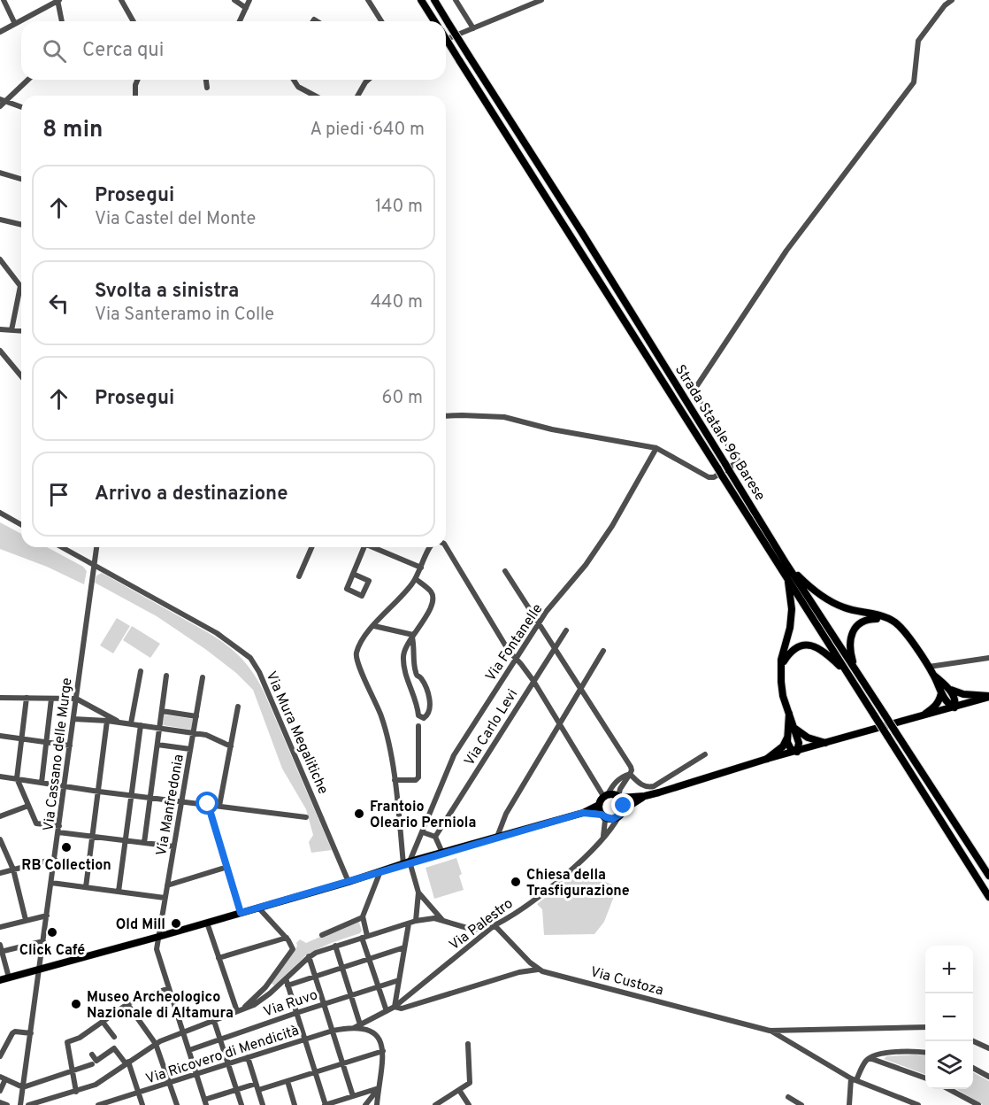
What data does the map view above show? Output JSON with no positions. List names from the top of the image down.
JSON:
{
  "streets": {
    "highway": ["Strada Statale 96 Barese"],
    "main road": ["Via Palestro"],
    "street": [
      "Via Fontanelle",
      "Via Carlo Levi",
      "Via Mura Megalitiche",
      "Via Cassano delle Murge",
      "Via Manfredonia",
      "Via Custoza",
      "Via Ruvo",
      "Via Ricovero di Mendicità"
    ]
  },
  "crossings": [
    ["Via Mura Megalitiche", "Via Cassano delle Murge"],
    ["Via Manfredonia", "Via Ruvo"],
    ["Via Manfredonia", "Via Ricovero di Mendicità"],
    ["Via Palestro", "Via Ricovero di Mendicità"],
    ["Via Custoza", "Via Ricovero di Mendicità"]
  ],
  "places": [
    "Frantoio Oleario Perniola",
    "RB Collection",
    "Chiesa della Trasfigurazione",
    "Old Mill",
    "Click Café",
    "Museo Archeologico Nazionale di Altamura"
  ],
  "page": {
    "search": "Cerca qui",
    "heading": ["8 min", "A piedi · 640 m"],
    "list": [
      ["Prosegui", "Via Castel del Monte", "140 m"],
      ["Svolta a sinistra", "Via Santeramo in Colle", "440 m"],
      ["Prosegui", "60 m"],
      "Arrivo a destinazione"
    ],
    "map_buttons": ["+", "−"]
  }
}
